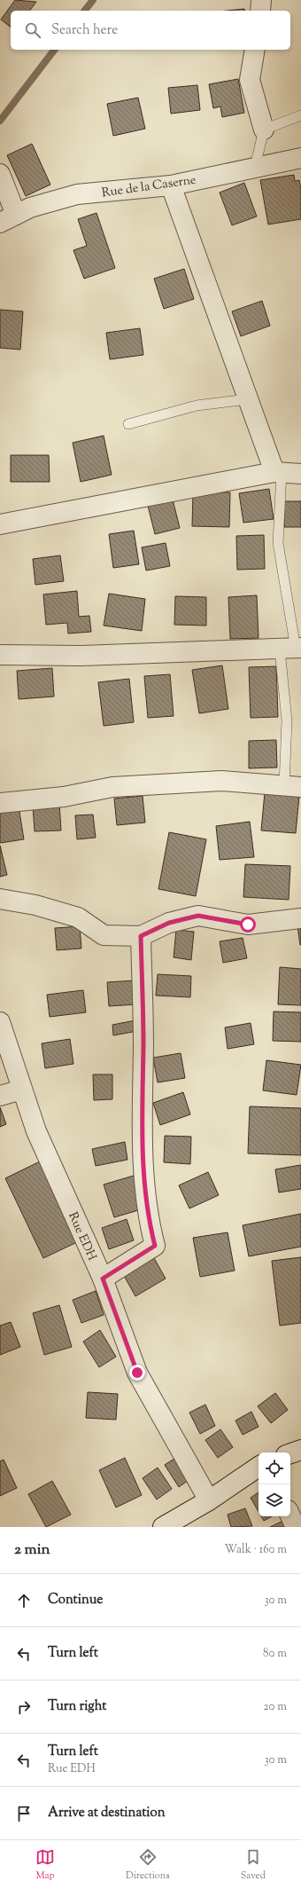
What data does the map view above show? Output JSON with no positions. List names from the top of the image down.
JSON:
{
  "streets": {
    "street": ["Rue de la Caserne", "Rue EDH"]
  },
  "page": {
    "search": "Search here",
    "heading": ["2 min", "Walk · 160 m"],
    "list": [
      ["Continue", "30 m"],
      ["Turn left", "80 m"],
      ["Turn right", "20 m"],
      ["Turn left", "Rue EDH", "30 m"],
      "Arrive at destination"
    ],
    "nav": ["Map", "Directions", "Saved"]
  }
}
